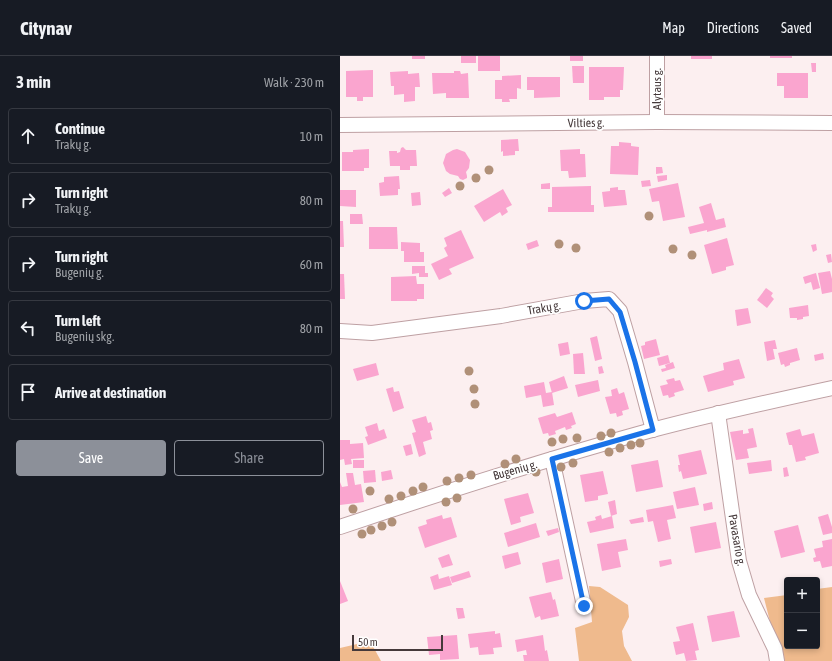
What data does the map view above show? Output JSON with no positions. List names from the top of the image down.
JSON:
{
  "streets": {
    "street": [
      "Alytaus g.",
      "Vilties g.",
      "Trakų g.",
      "Bugenių g.",
      "Pavasario g."
    ]
  },
  "crossings": [
    ["Alytaus g.", "Vilties g."],
    ["Trakų g.", "Bugenių g."],
    ["Bugenių g.", "Pavasario g."]
  ],
  "scale_bar": "50 m",
  "page": {
    "header": "Citynav",
    "nav": ["Map", "Directions", "Saved"],
    "heading": ["3 min", "Walk · 230 m"],
    "list": [
      ["Continue", "Trakų g.", "10 m"],
      ["Turn right", "Trakų g.", "80 m"],
      ["Turn right", "Bugenių g.", "60 m"],
      ["Turn left", "Bugenių skg.", "80 m"],
      "Arrive at destination"
    ],
    "buttons": ["Save", "Share"],
    "map_buttons": ["+", "−"],
    "scale": "50 m"
  }
}
